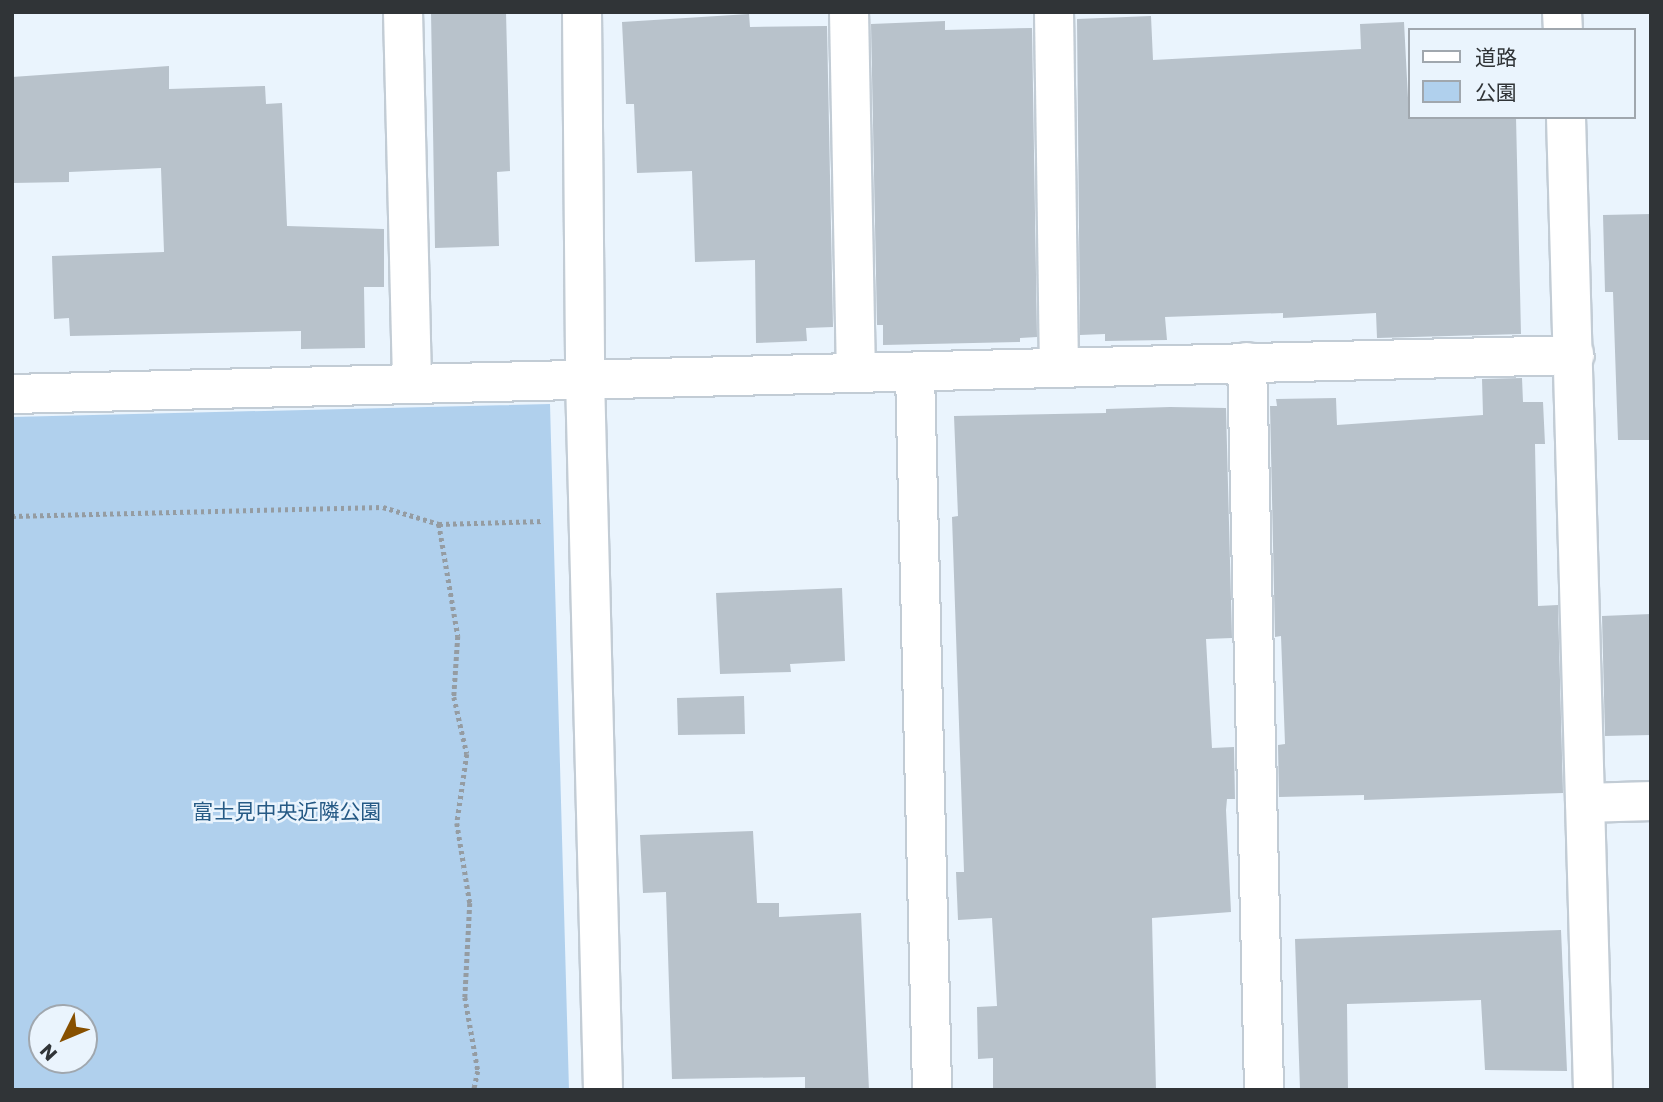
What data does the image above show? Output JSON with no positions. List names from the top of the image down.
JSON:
{
  "parks": ["富士見中央近隣公園"],
  "legend": ["道路", "公園"],
  "north": "bottom left"
}
